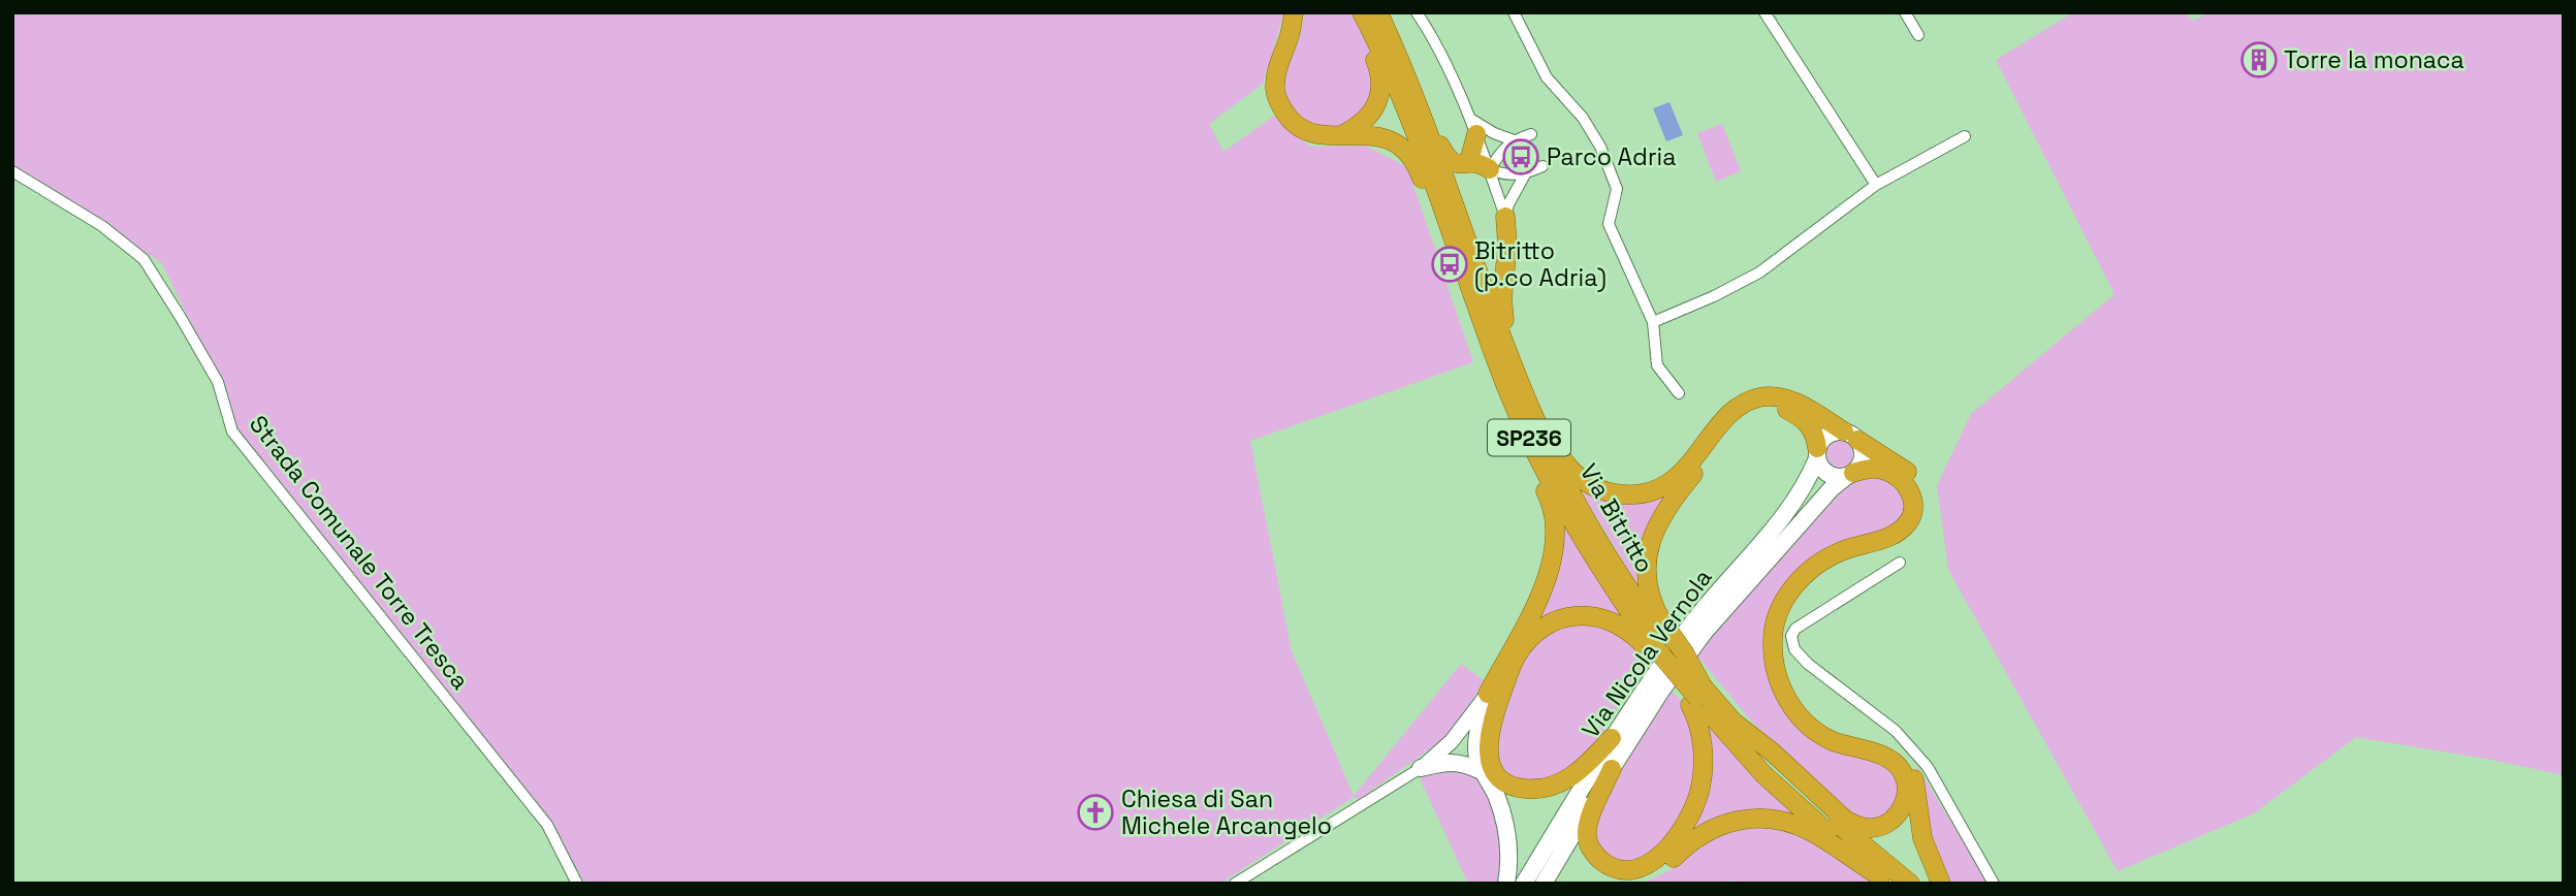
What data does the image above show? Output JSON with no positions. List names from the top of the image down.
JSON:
{
  "streets": {
    "highway": ["SP236", "Via Bitritto"],
    "main road": ["Via Nicola Vernola"],
    "street": ["Strada Comunale Torre Tresca"]
  },
  "places": {
    "building": ["Torre la monaca"],
    "bus stop": ["Parco Adria", "Bitritto (p.co Adria)"],
    "church": ["Chiesa di San Michele Arcangelo"]
  }
}
